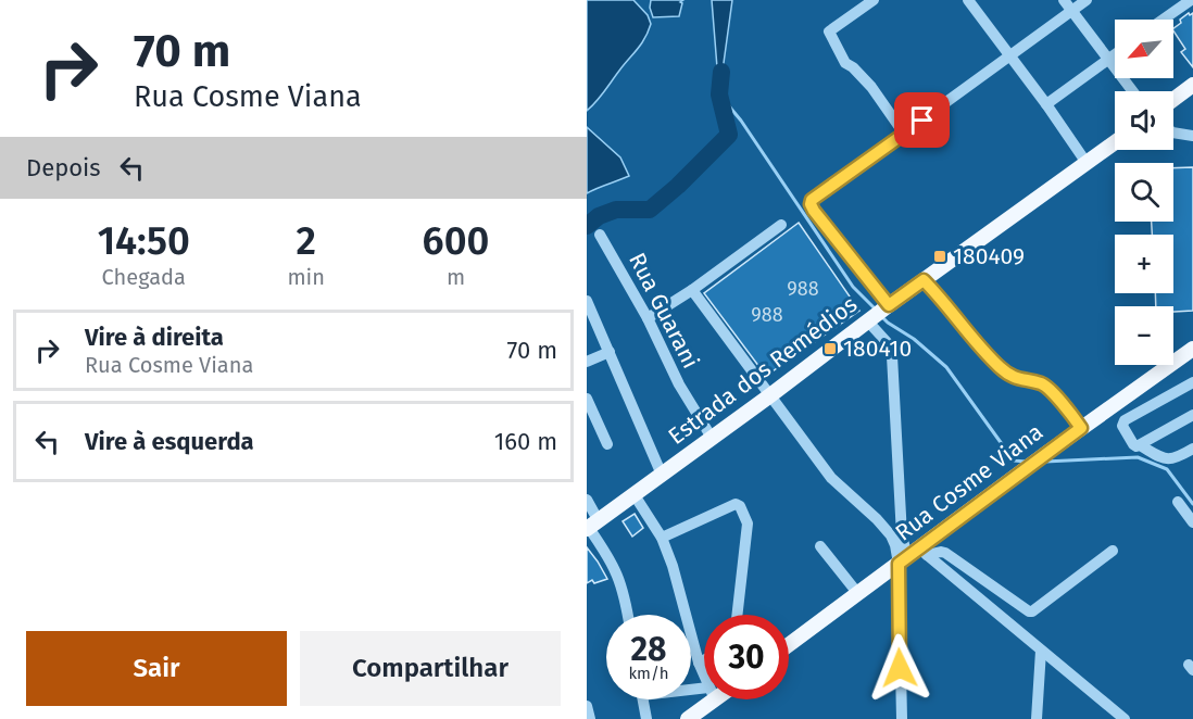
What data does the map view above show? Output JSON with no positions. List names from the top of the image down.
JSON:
{
  "streets": {
    "main road": ["Estrada dos Remédios", "Rua Cosme Viana"],
    "street": ["Rua Guarani"]
  },
  "crossings": [
    ["Rua Guarani", "Estrada dos Remédios"]
  ],
  "places": {
    "transit": ["180409", "180410"]
  },
  "house_numbers": ["988", "988"],
  "north": "bottom left",
  "page": {
    "turn": ["70 m", "Rua Cosme Viana"],
    "map_buttons": ["+", "−"],
    "then": "Depois",
    "eta": [
      "14:50",
      "Chegada",
      "2",
      "min",
      "600",
      "m"
    ],
    "list": [
      {
        "name": "Vire à direita",
        "note": "Rua Cosme Viana",
        "value": "70 m"
      },
      {
        "name": "Vire à esquerda",
        "value": "160 m"
      }
    ],
    "speed": "28 km/h",
    "limit": "30",
    "buttons": ["Sair", "Compartilhar"]
  }
}
